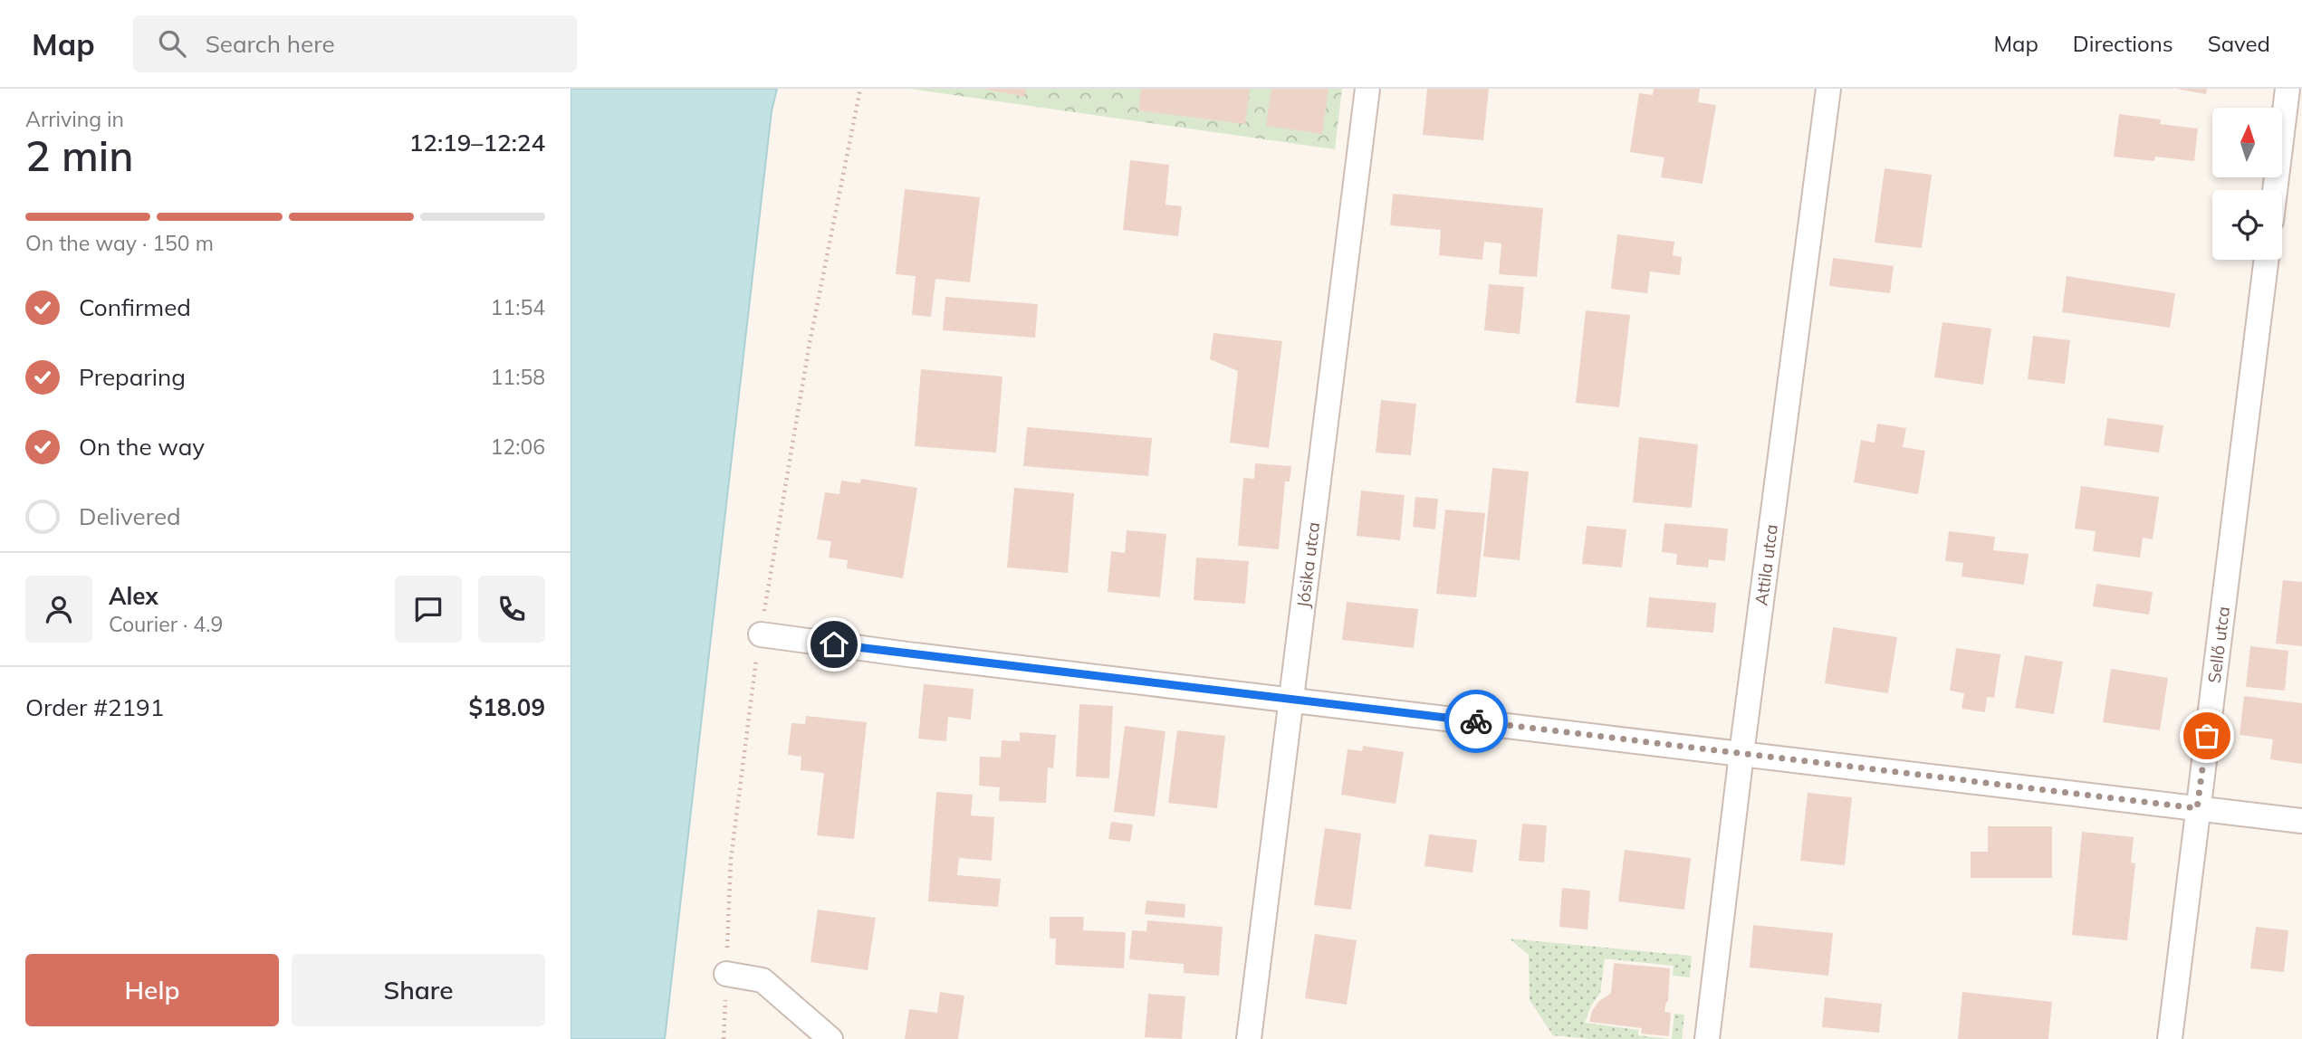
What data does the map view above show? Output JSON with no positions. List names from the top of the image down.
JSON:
{
  "streets": {
    "street": ["Jósika utca", "Attila utca", "Sellő utca"]
  },
  "north": "top",
  "page": {
    "header": "Map",
    "search": "Search here",
    "nav": ["Map", "Directions", "Saved"],
    "heading": ["2 min", "Arriving in", "12:19–12:24"],
    "panel": [
      "Alex",
      "Courier · 4.9",
      "Order #2191",
      "$18.09"
    ],
    "bar": "On the way · 150 m",
    "list": [
      ["Confirmed", "11:54"],
      ["Preparing", "11:58"],
      ["On the way", "12:06"],
      "Delivered"
    ],
    "buttons": ["Help", "Share"]
  }
}
